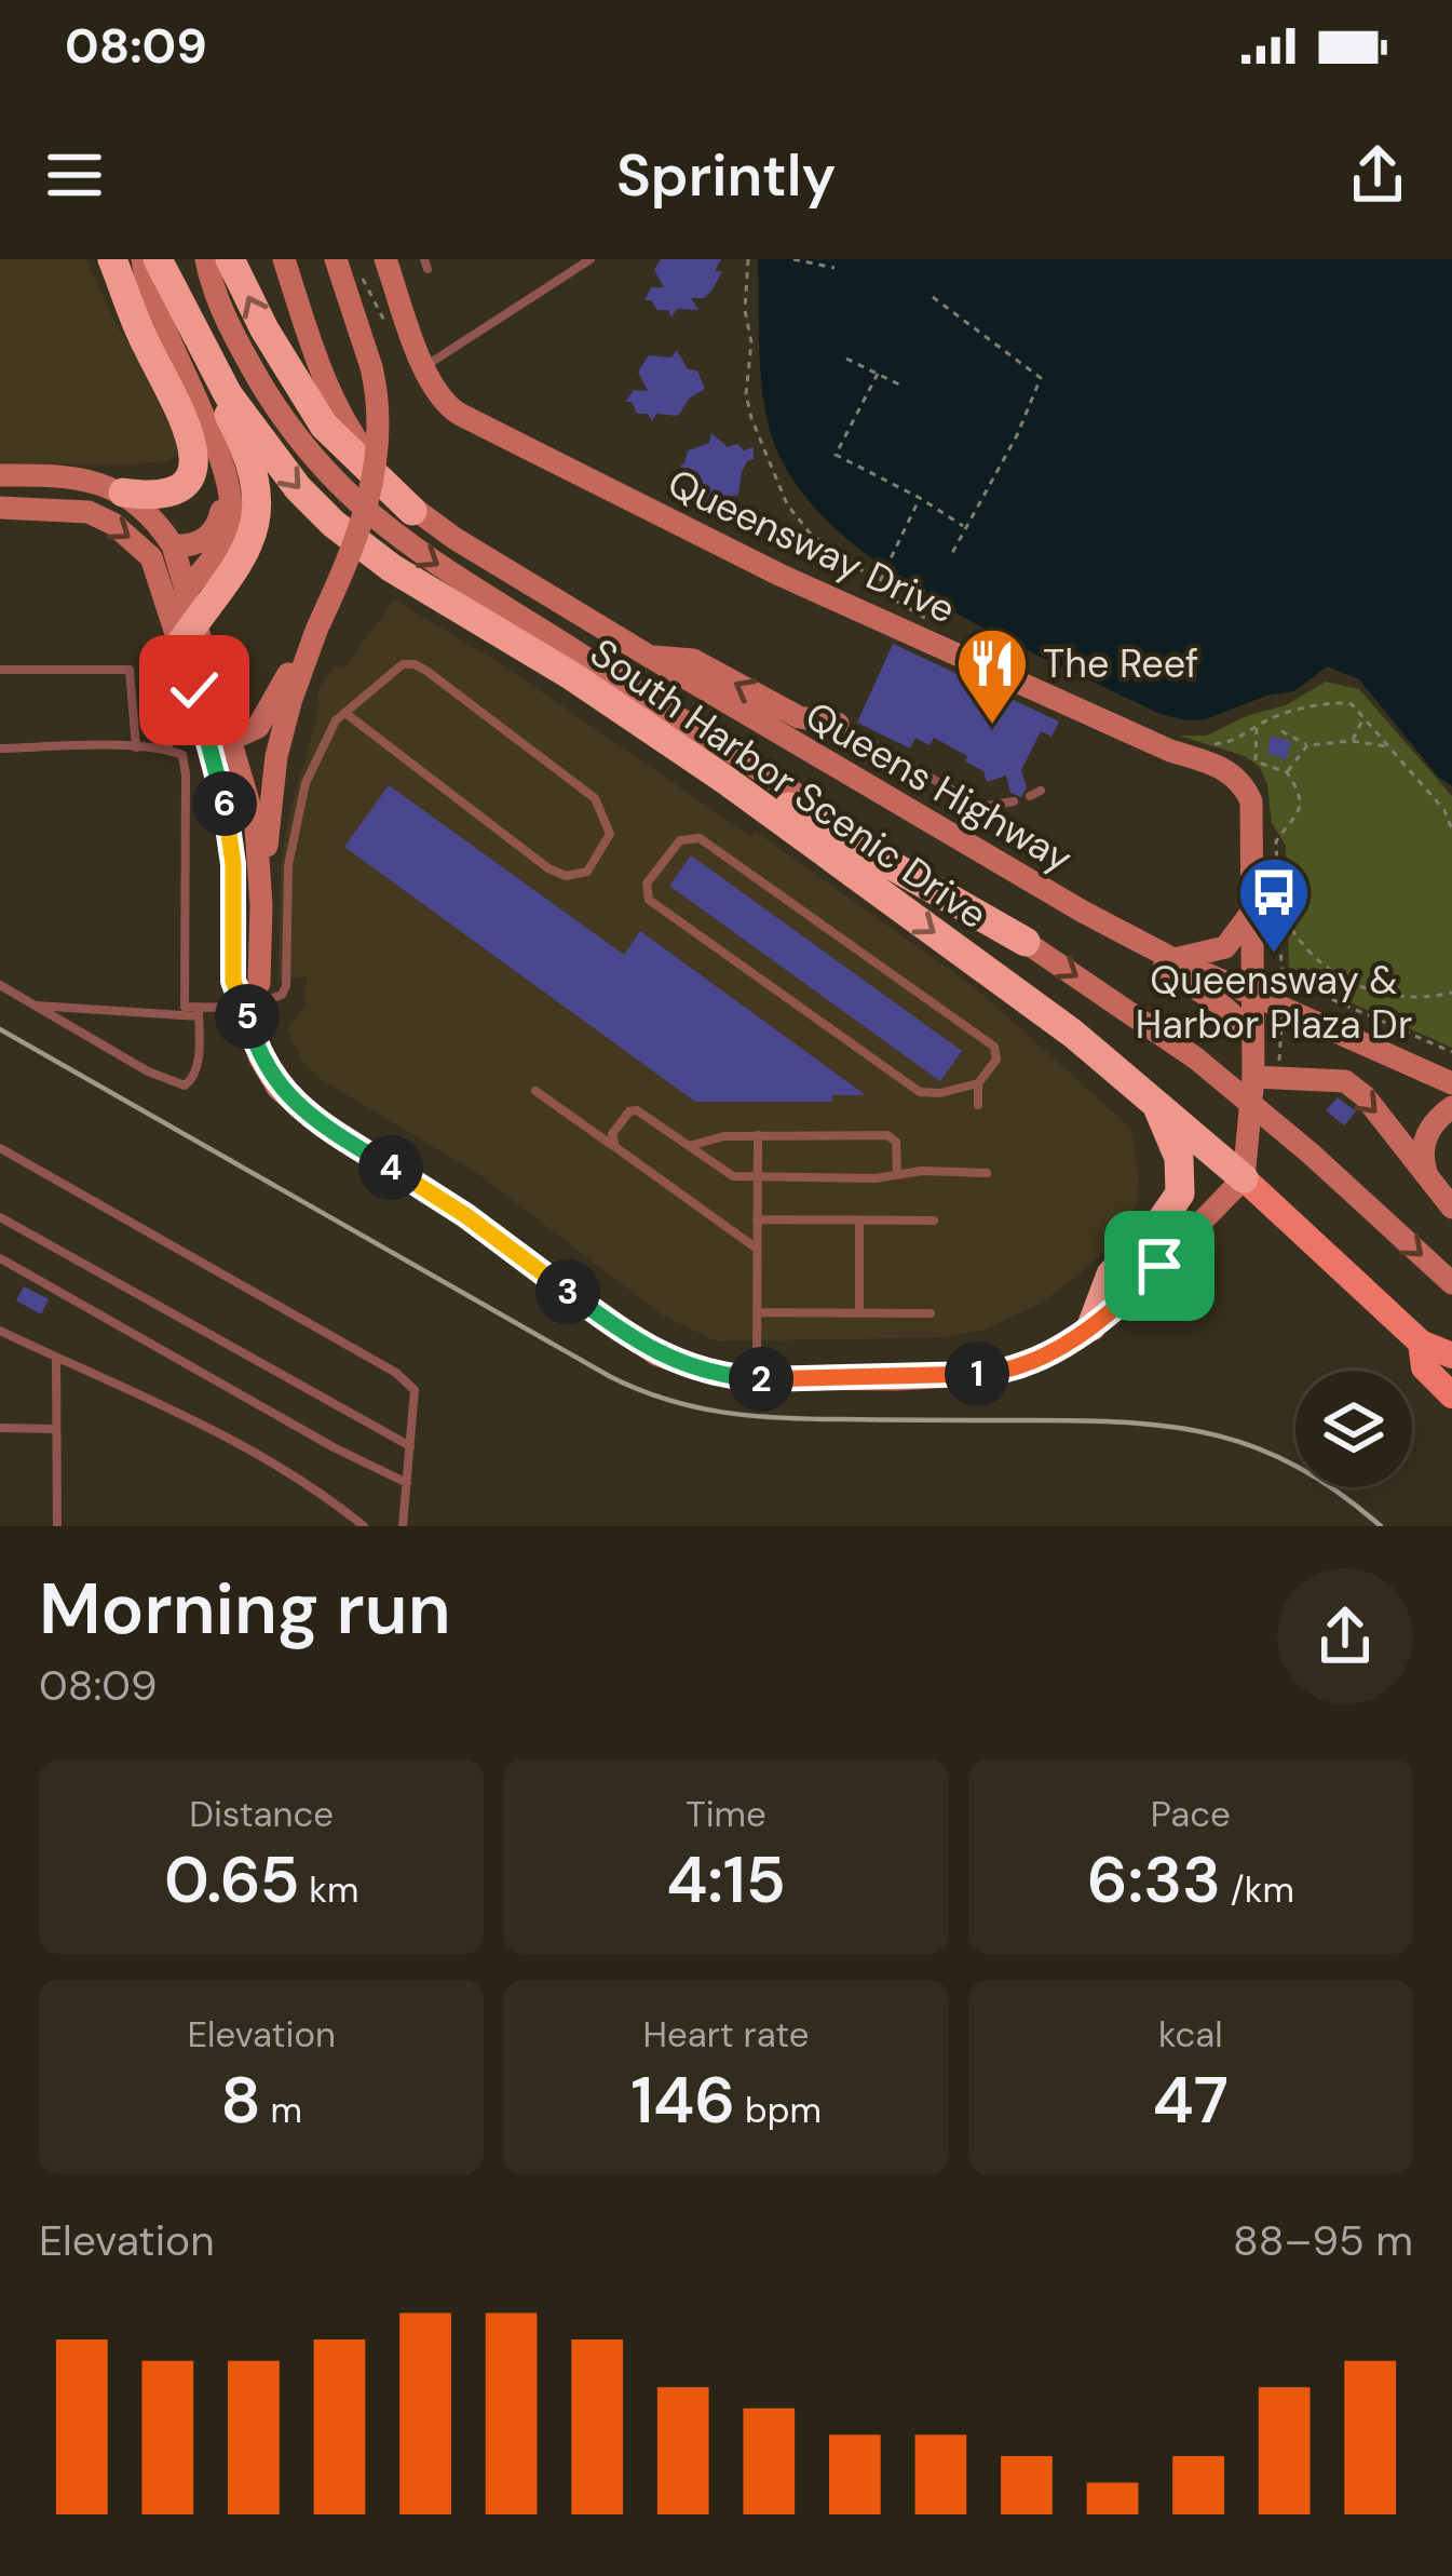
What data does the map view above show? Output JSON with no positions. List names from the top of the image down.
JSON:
{
  "streets": {
    "highway": ["South Harbor Scenic Drive"],
    "main road": ["Queensway Drive", "Queens Highway"]
  },
  "crossings": [
    ["Queensway Drive", "South Harbor Scenic Drive"],
    ["Queensway Drive", "Queens Highway"]
  ],
  "places": {
    "restaurant": ["The Reef"],
    "bus stop": ["Queensway & Harbor Plaza Dr"]
  },
  "page": {
    "status": "08:09",
    "header": "Sprintly",
    "pins": [
      "6",
      "5",
      "4",
      "3",
      "1",
      "2"
    ],
    "heading": ["Morning run", "08:09"],
    "stats": [
      ["Distance", "0.65 km"],
      ["Time", "4:15"],
      ["Pace", "6:33 /km"],
      ["Elevation", "8 m"],
      ["Heart rate", "146 bpm"],
      ["kcal", "47"]
    ],
    "chart": ["Elevation", "88–95 m"]
  }
}
